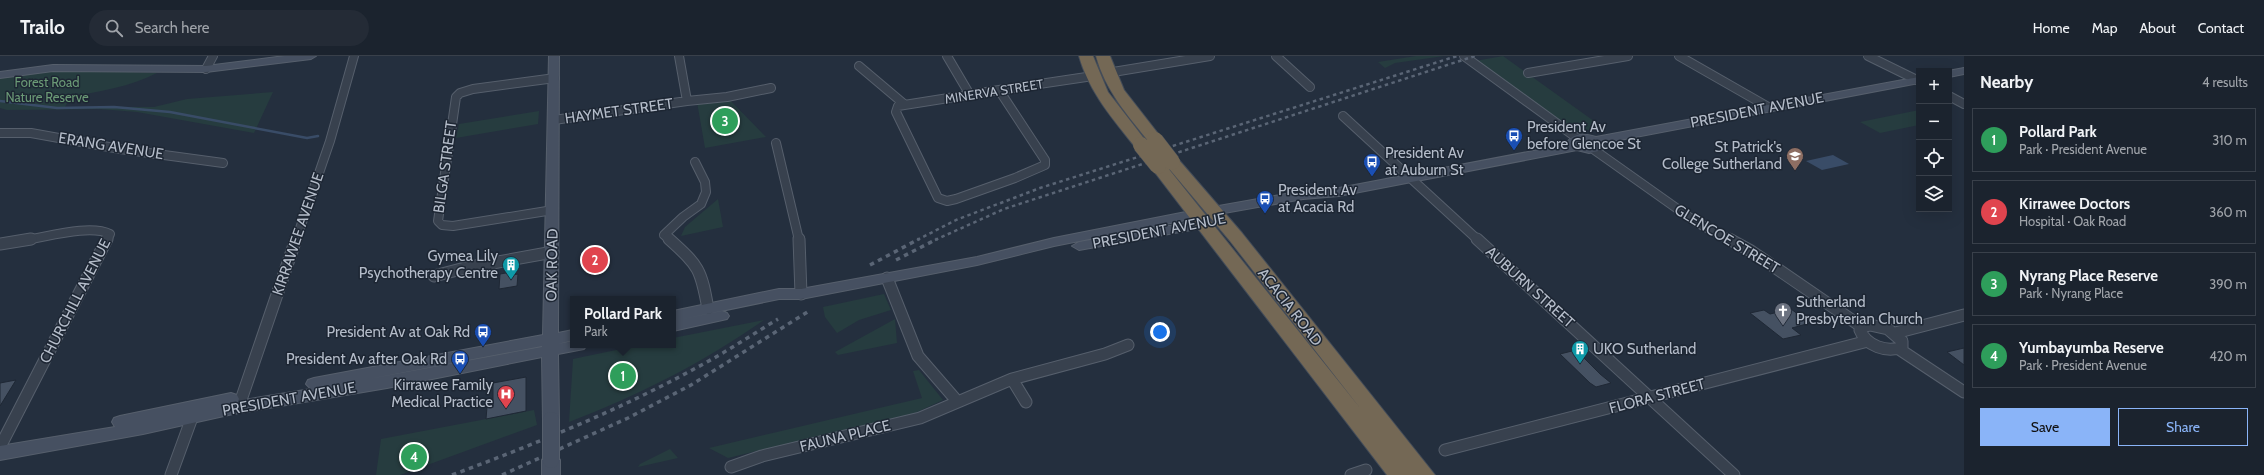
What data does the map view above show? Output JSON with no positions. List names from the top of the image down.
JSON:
{
  "streets": {
    "highway": ["ACACIA ROAD"],
    "street": [
      "MINERVA STREET",
      "PRESIDENT AVENUE",
      "HAYMET STREET",
      "ERANG AVENUE",
      "BILGA STREET",
      "KIRRAWEE AVENUE",
      "GLENCOE STREET",
      "OAK ROAD",
      "AUBURN STREET",
      "CHURCHILL AVENUE",
      "FLORA STREET",
      "FAUNA PLACE"
    ]
  },
  "crossings": [
    ["MINERVA STREET", "ACACIA ROAD"],
    ["PRESIDENT AVENUE", "KIRRAWEE AVENUE"],
    ["PRESIDENT AVENUE", "GLENCOE STREET"],
    ["PRESIDENT AVENUE", "OAK ROAD"],
    ["PRESIDENT AVENUE", "AUBURN STREET"],
    ["PRESIDENT AVENUE", "CHURCHILL AVENUE"],
    ["PRESIDENT AVENUE", "ACACIA ROAD"],
    ["HAYMET STREET", "OAK ROAD"],
    ["BILGA STREET", "OAK ROAD"],
    ["AUBURN STREET", "FLORA STREET"]
  ],
  "parks": ["Forest Road Nature Reserve"],
  "places": {
    "bus stop": [
      "President Av before Glencoe St",
      "President Av at Auburn St",
      "President Av at Acacia Rd",
      "President Av at Oak Rd",
      "President Av after Oak Rd"
    ],
    "school or university": ["St Patrick's College Sutherland"],
    "building": ["Gymea Lily Psychotherapy Centre", "UKO Sutherland"],
    "church": ["Sutherland Presbyterian Church"],
    "hospital": ["Kirrawee Family Medical Practice"]
  },
  "page": {
    "header": "Trailo",
    "search": "Search here",
    "nav": [
      "Home",
      "Map",
      "About",
      "Contact"
    ],
    "heading": ["Nearby", "4 results"],
    "map_buttons": ["+", "−"],
    "pins": [
      "3",
      "2",
      "1",
      "4"
    ],
    "list": [
      {
        "mark": "1",
        "name": "Pollard Park",
        "note": "Park · President Avenue",
        "value": "310 m"
      },
      {
        "mark": "2",
        "name": "Kirrawee Doctors",
        "note": "Hospital · Oak Road",
        "value": "360 m"
      },
      {
        "mark": "3",
        "name": "Nyrang Place Reserve",
        "note": "Park · Nyrang Place",
        "value": "390 m"
      },
      {
        "mark": "4",
        "name": "Yumbayumba Reserve",
        "note": "Park · President Avenue",
        "value": "420 m"
      }
    ],
    "popup": ["Pollard Park", "Park"],
    "buttons": ["Save", "Share"]
  }
}
